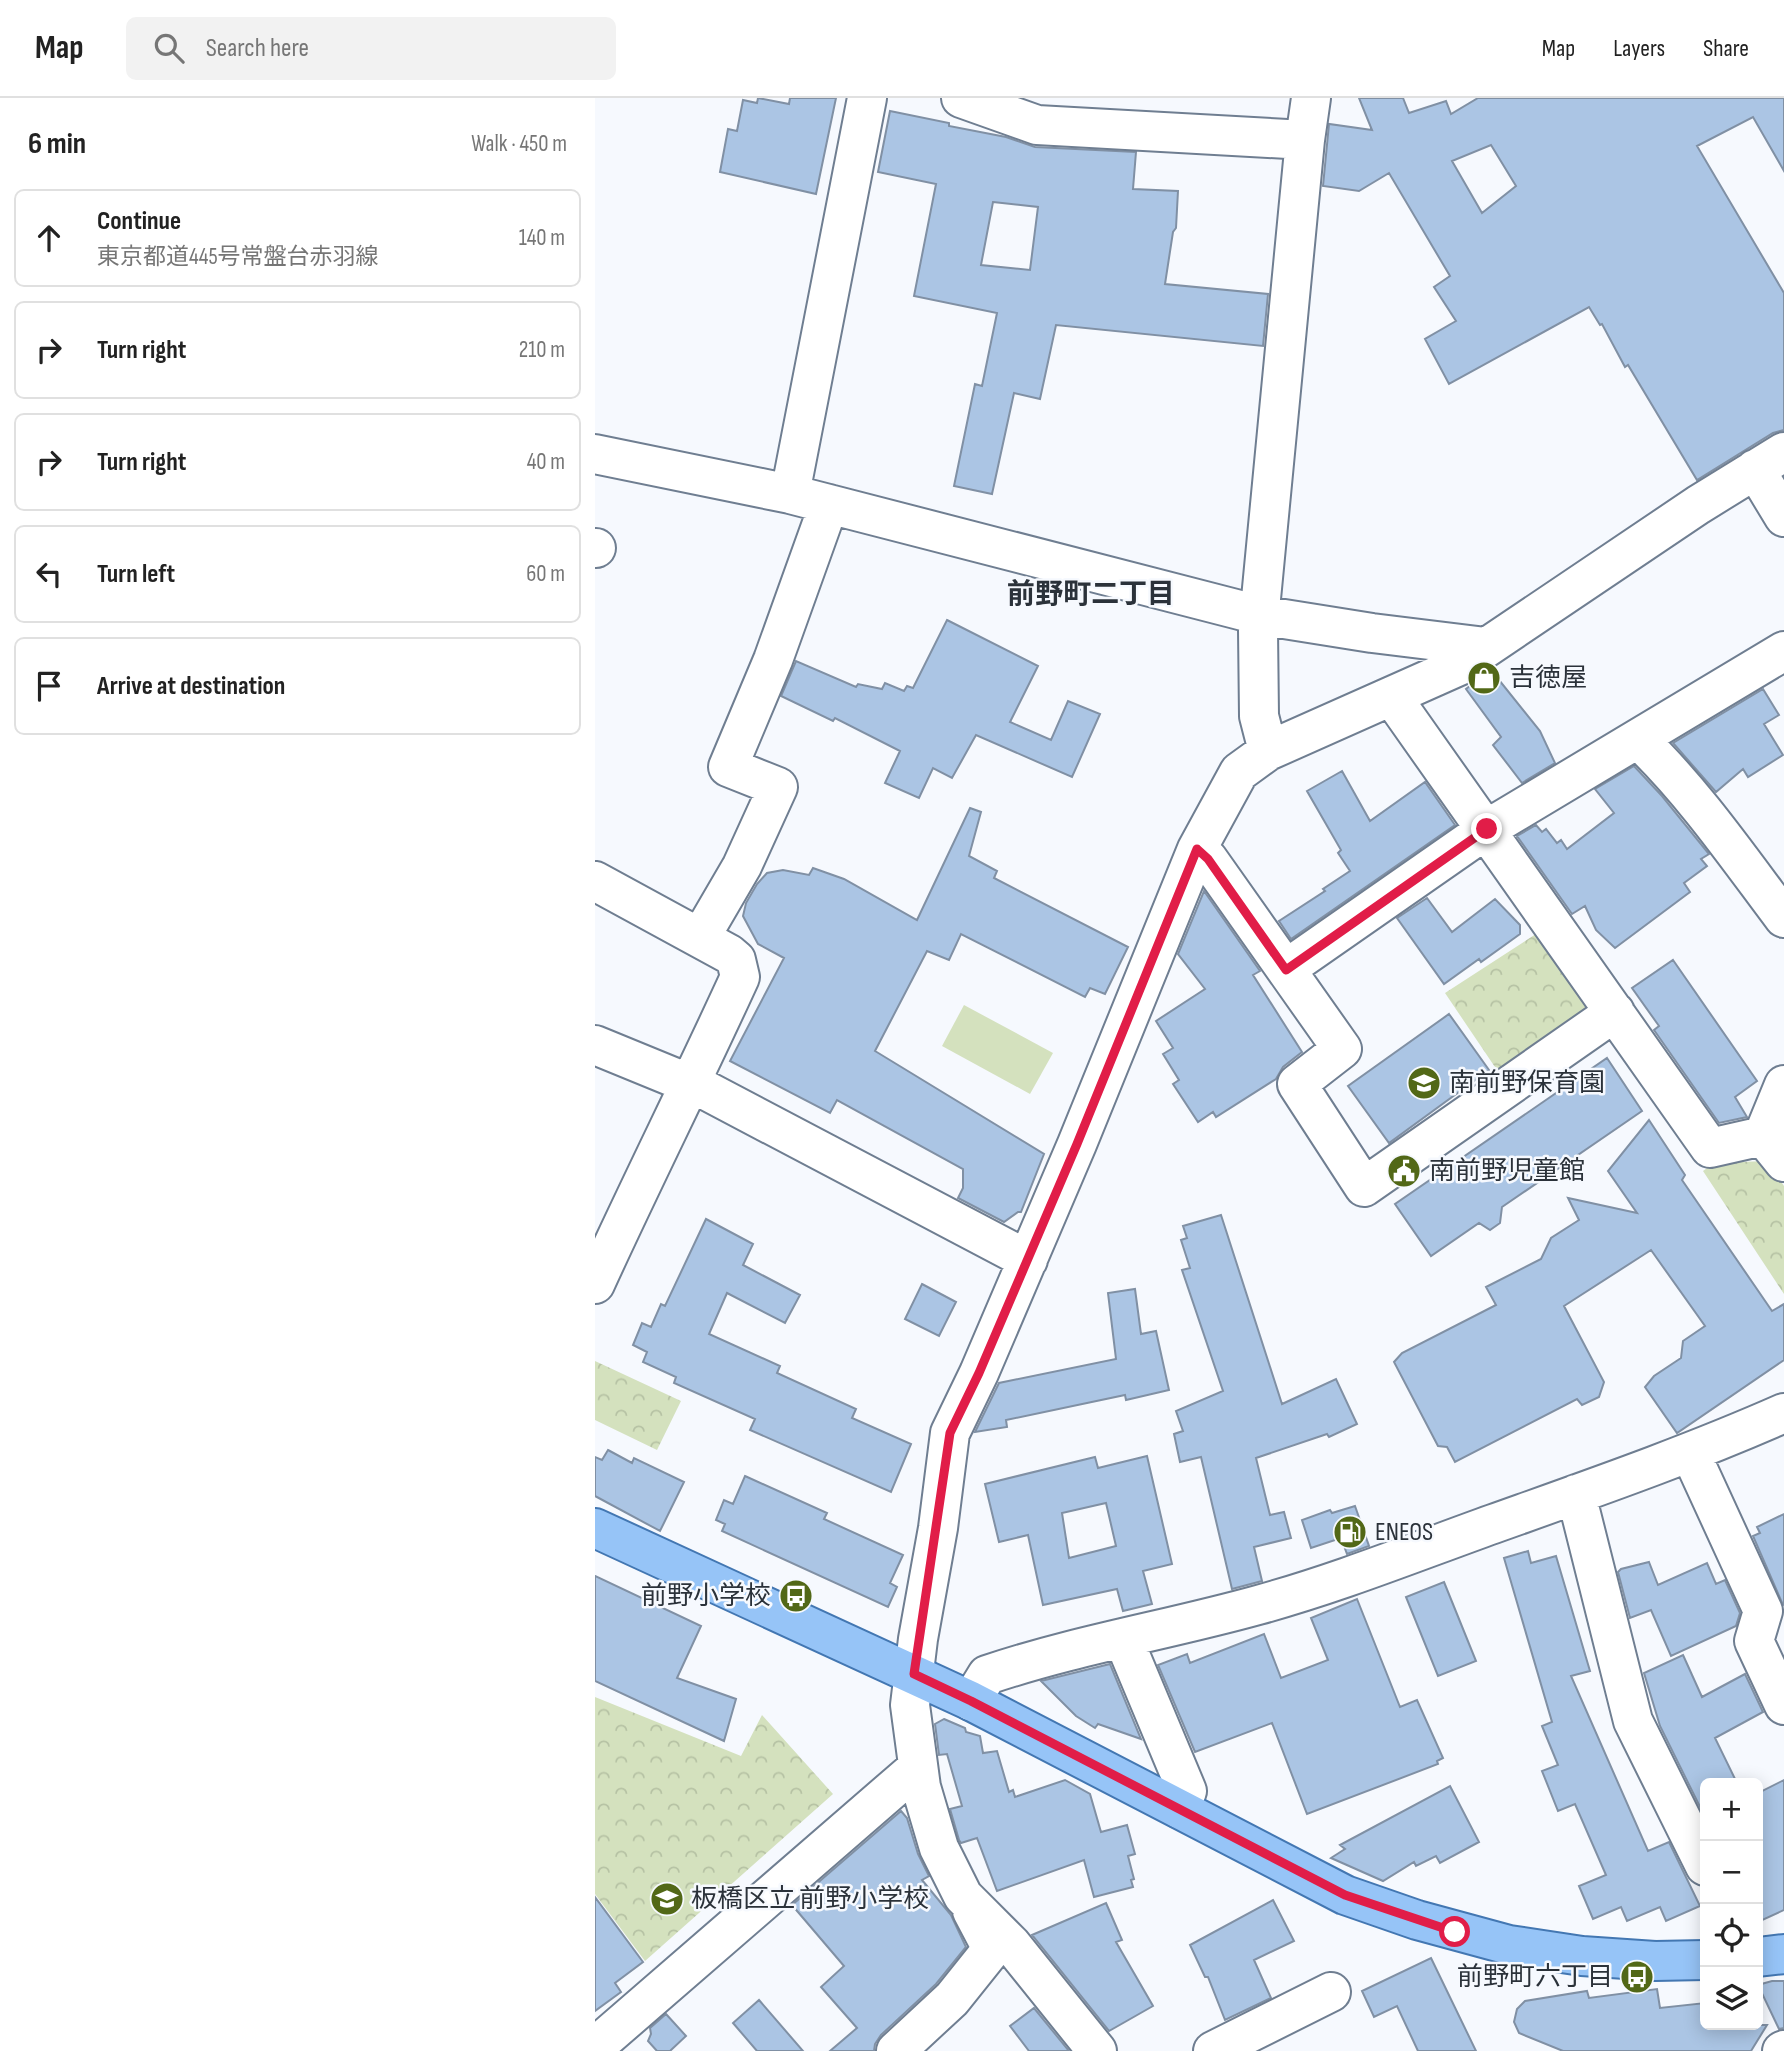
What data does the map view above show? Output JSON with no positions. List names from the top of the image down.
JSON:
{
  "districts": ["前野町二丁目"],
  "places": {
    "shop": ["吉徳屋"],
    "school or university": ["南前野保育園", "板橋区立 前野小学校"],
    "public building": ["南前野児童館"],
    "fuel station": ["ENEOS"],
    "bus stop": ["前野小学校", "前野町六丁目"]
  },
  "page": {
    "header": "Map",
    "search": "Search here",
    "nav": ["Map", "Layers", "Share"],
    "heading": ["6 min", "Walk · 450 m"],
    "list": [
      ["Continue", "東京都道445号常盤台赤羽線", "140 m"],
      ["Turn right", "210 m"],
      ["Turn right", "40 m"],
      ["Turn left", "60 m"],
      "Arrive at destination"
    ],
    "map_buttons": ["+", "−"]
  }
}
